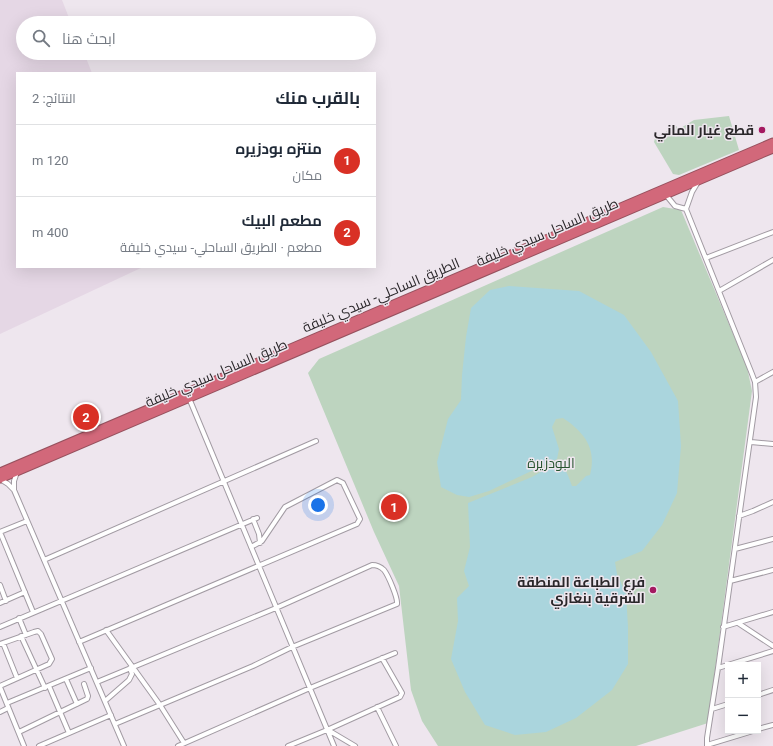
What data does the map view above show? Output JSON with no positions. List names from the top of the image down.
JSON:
{
  "streets": {
    "highway": ["طريق الساحل سيدي خليفة", "الطريق الساحلي- سيدي خليفة"]
  },
  "crossings": [
    ["طريق الساحل سيدي خليفة", "الطريق الساحلي- سيدي خليفة"]
  ],
  "parks": ["البودزيرة"],
  "places": ["قطع غيار الماني", "فرع الطباعة المنطقة الشرقية بنغازي"],
  "page": {
    "search": "ابحث هنا",
    "heading": ["بالقرب منك", "النتائج: 2"],
    "list": [
      {
        "mark": "1",
        "name": "منتزه بودزيره",
        "note": "مكان",
        "value": "120 m"
      },
      {
        "mark": "2",
        "name": "مطعم البيك",
        "note": "مطعم · الطريق الساحلي- سيدي خليفة",
        "value": "400 m"
      }
    ],
    "pins": ["2", "1"],
    "map_buttons": ["+", "−"]
  }
}
